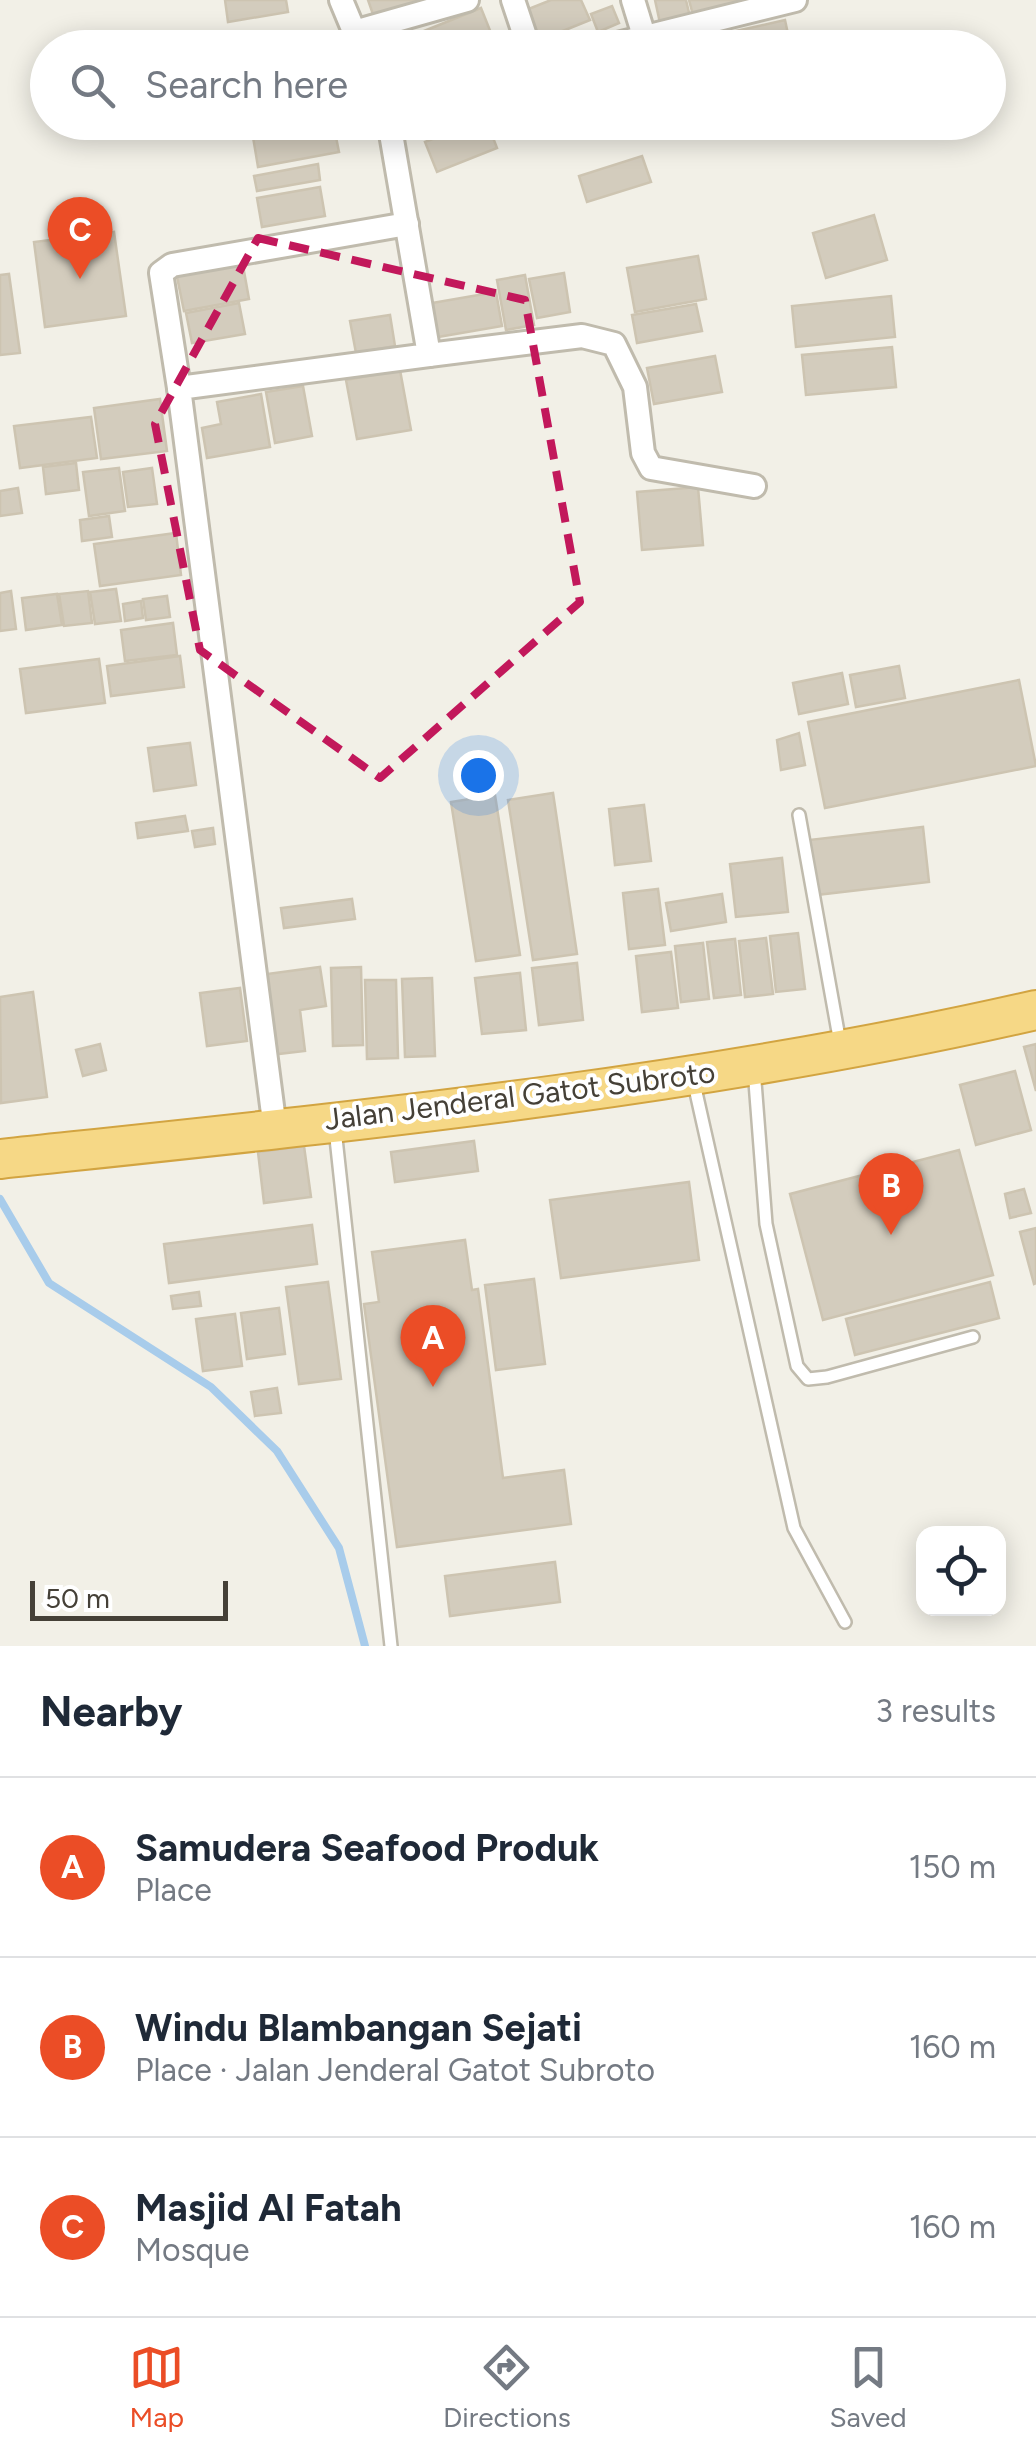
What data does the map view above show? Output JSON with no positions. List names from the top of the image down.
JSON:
{
  "streets": {
    "highway": ["Jalan Jenderal Gatot Subroto"]
  },
  "scale_bar": "50 m",
  "page": {
    "search": "Search here",
    "pins": ["C", "B", "A"],
    "scale": "50 m",
    "heading": ["Nearby", "3 results"],
    "list": [
      {
        "mark": "A",
        "name": "Samudera Seafood Produk",
        "note": "Place",
        "value": "150 m"
      },
      {
        "mark": "B",
        "name": "Windu Blambangan Sejati",
        "note": "Place · Jalan Jenderal Gatot Subroto",
        "value": "160 m"
      },
      {
        "mark": "C",
        "name": "Masjid Al Fatah",
        "note": "Mosque",
        "value": "160 m"
      }
    ],
    "nav": ["Map", "Directions", "Saved"]
  }
}
